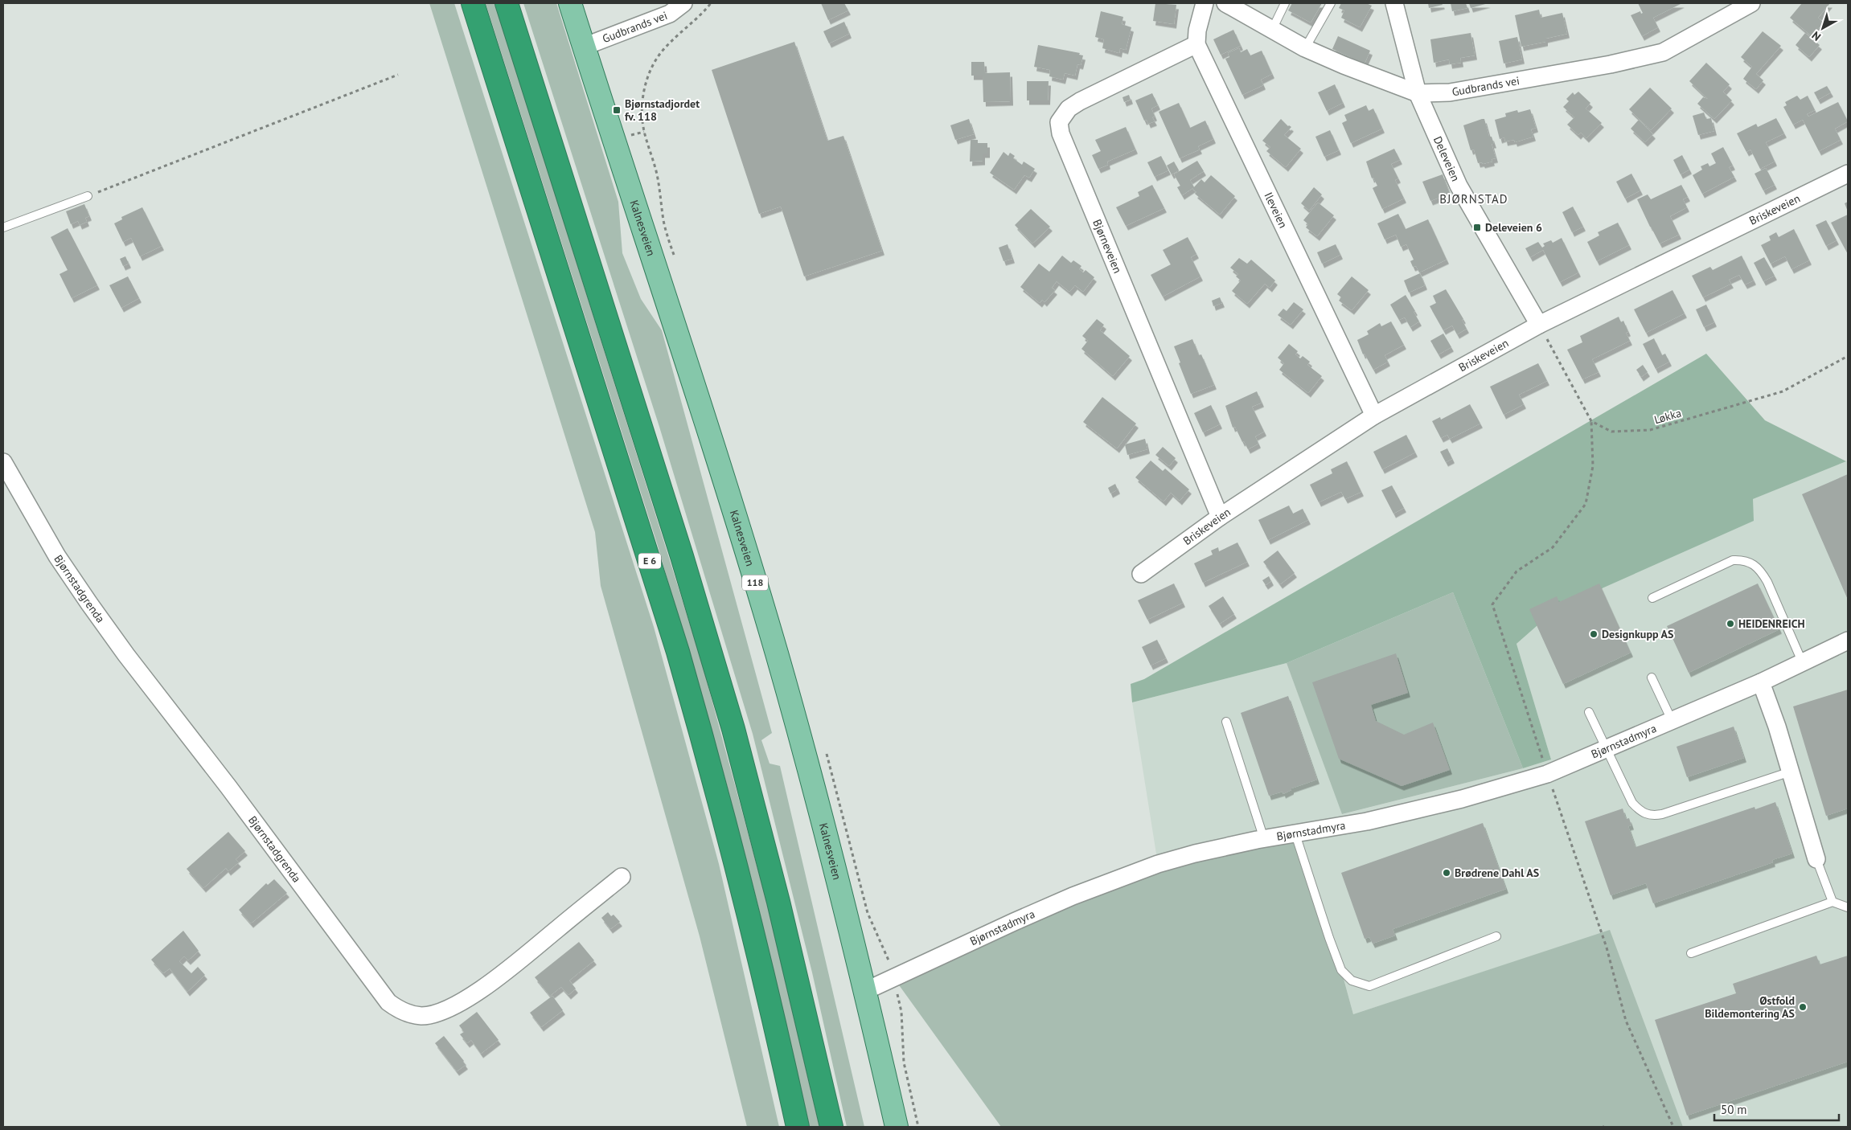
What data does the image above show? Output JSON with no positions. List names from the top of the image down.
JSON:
{
  "streets": {
    "highway": ["E 6"],
    "main road": ["Kalnesveien", "118"],
    "street": [
      "Gudbrands vei",
      "Deleveien",
      "Briskeveien",
      "Ileveien",
      "Bjørneveien",
      "Bjørnstadgrenda",
      "Bjørnstadmyra"
    ],
    "path": ["Løkka"]
  },
  "crossings": [
    ["Gudbrands vei", "Deleveien"],
    ["Gudbrands vei", "Kalnesveien"],
    ["Deleveien", "Briskeveien"],
    ["Briskeveien", "Ileveien"],
    ["Briskeveien", "Bjørneveien"],
    ["Ileveien", "Bjørneveien"],
    ["Kalnesveien", "Bjørnstadmyra"]
  ],
  "districts": ["BJØRNSTAD"],
  "places": {
    "transit": ["Bjørnstadjordet fv. 118", "Deleveien 6"],
    "other": [
      "HEIDENREICH",
      "Designkupp AS",
      "Brødrene Dahl AS",
      "Østfold Bildemontering AS"
    ]
  },
  "scale_bar": "50 m",
  "north": "bottom left"
}
